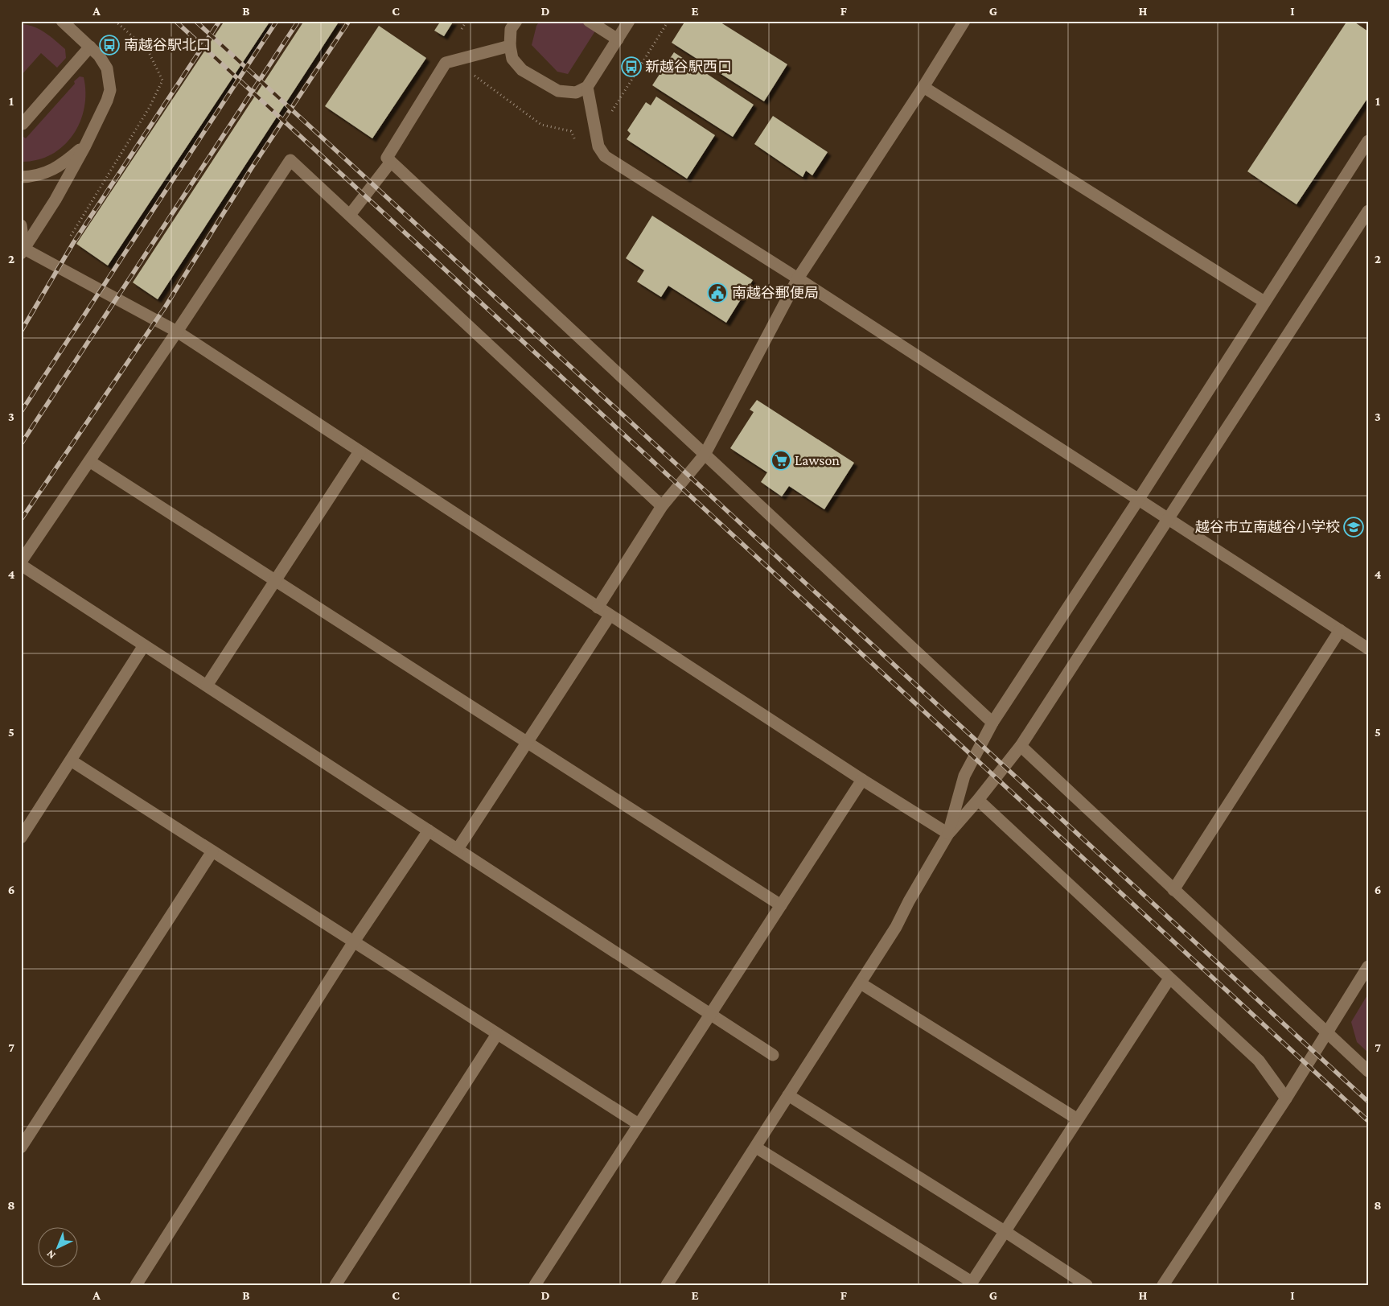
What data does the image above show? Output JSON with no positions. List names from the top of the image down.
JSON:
{
  "places": {
    "bus stop": ["南越谷駅北口", "新越谷駅西口"],
    "public building": ["南越谷郵便局"],
    "supermarket": ["Lawson"],
    "school or university": ["越谷市立南越谷小学校"]
  },
  "north": "bottom left",
  "grid": {
    "columns": [
      "A",
      "B",
      "C",
      "D",
      "E",
      "F",
      "G",
      "H",
      "I"
    ],
    "rows": [
      "1",
      "2",
      "3",
      "4",
      "5",
      "6",
      "7",
      "8"
    ]
  }
}
